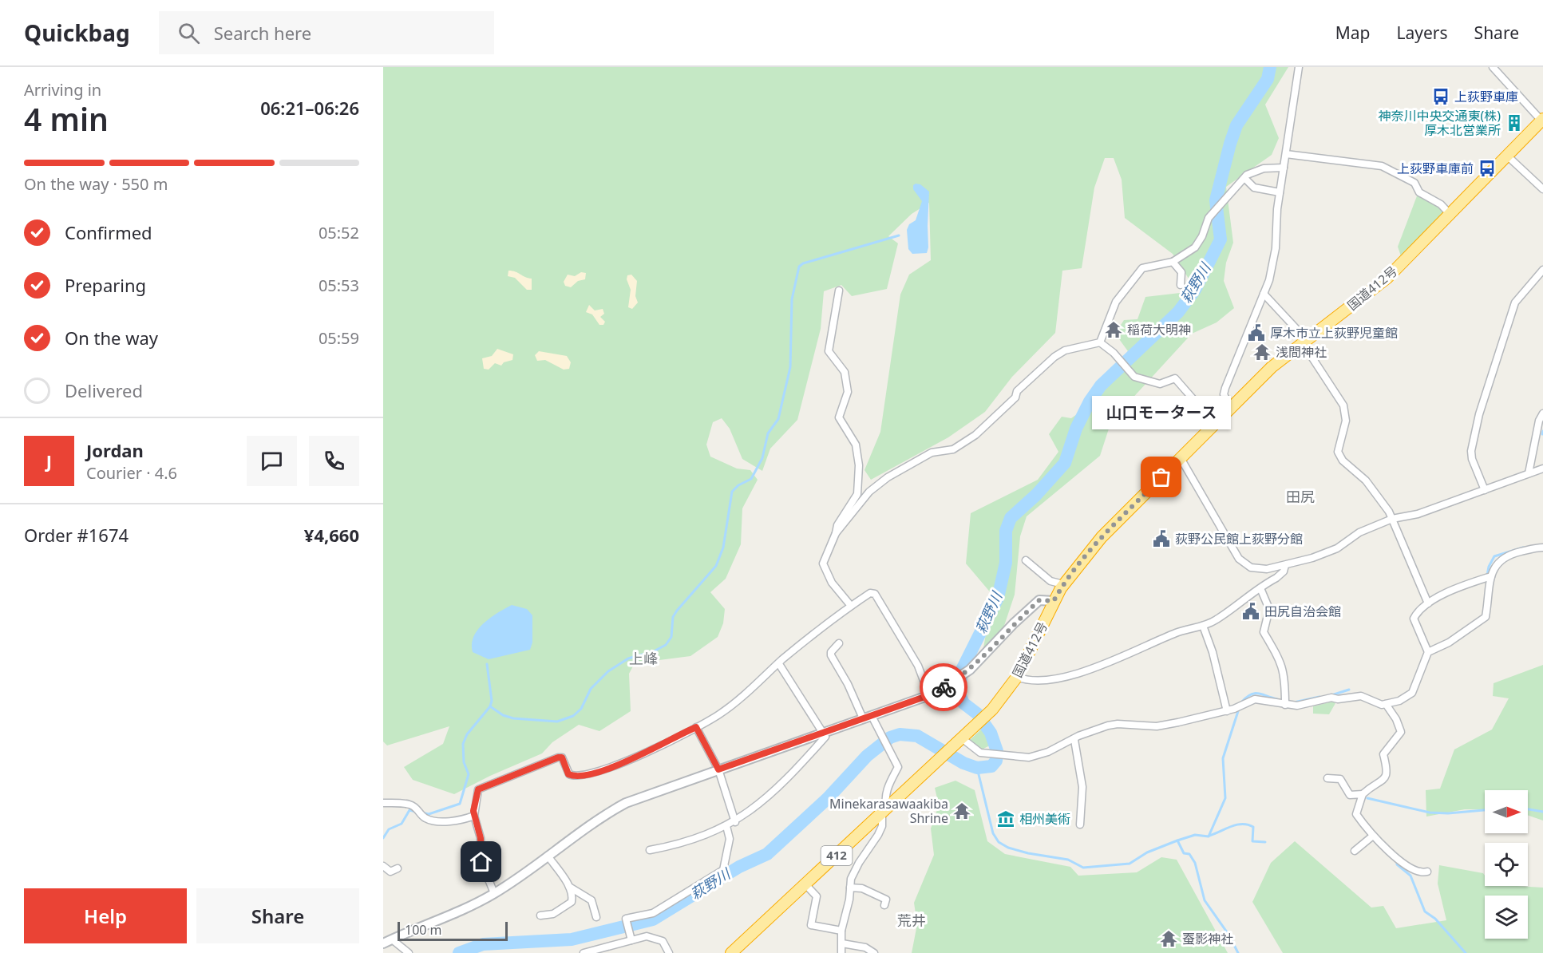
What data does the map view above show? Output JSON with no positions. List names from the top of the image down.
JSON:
{
  "streets": {
    "highway": ["国道412号", "412"]
  },
  "districts": ["田尻", "上峰", "荒井"],
  "water": ["萩野川"],
  "places": {
    "bus stop": ["上荻野車庫", "上荻野車庫前"],
    "building": ["神奈川中央交通東(株) 厚木北営業所"],
    "temple": [
      "稲荷大明神",
      "浅間神社",
      "Minekarasawaakiba Shrine",
      "蚕影神社"
    ],
    "public building": ["厚木市立上荻野児童館", "荻野公民館上荻野分館", "田尻自治会館"],
    "other": ["山口モータース"],
    "museum": ["相州美術"]
  },
  "scale_bar": "100 m",
  "north": "right",
  "page": {
    "header": "Quickbag",
    "search": "Search here",
    "nav": ["Map", "Layers", "Share"],
    "heading": ["4 min", "Arriving in", "06:21–06:26"],
    "panel": [
      "Jordan",
      "Courier · 4.6",
      "Order #1674",
      "¥4,660"
    ],
    "bar": "On the way · 550 m",
    "list": [
      ["Confirmed", "05:52"],
      ["Preparing", "05:53"],
      ["On the way", "05:59"],
      "Delivered"
    ],
    "bubble": "山口モータース",
    "round": "J",
    "buttons": ["Help", "Share"],
    "scale": "100 m"
  }
}
